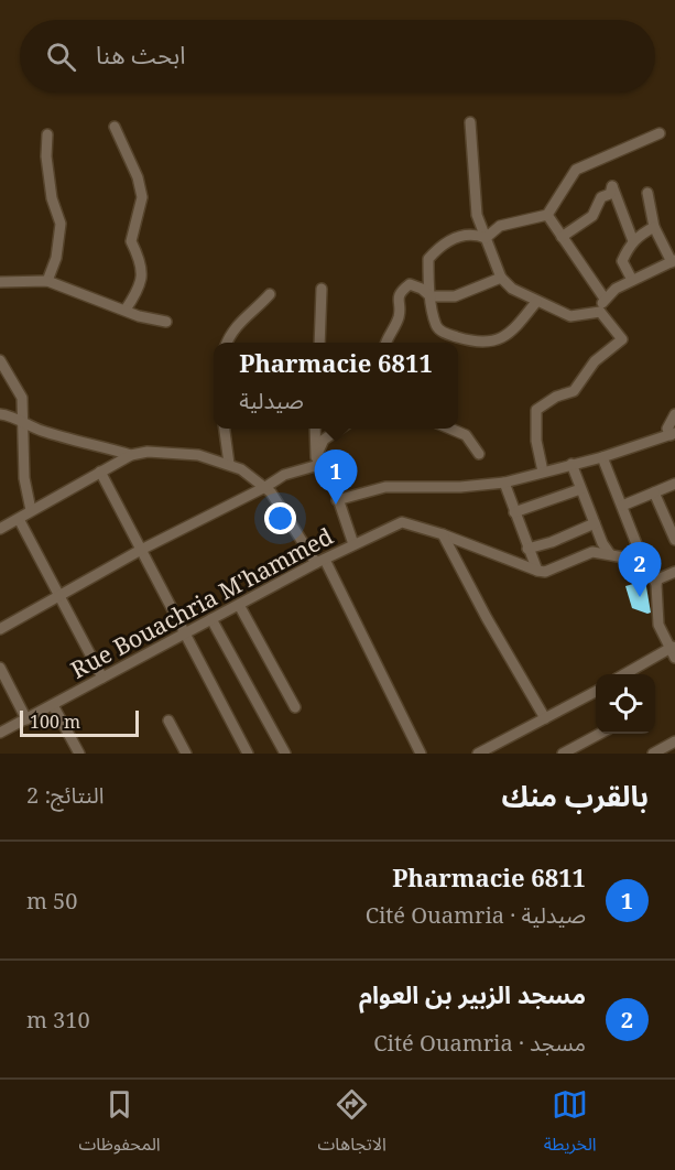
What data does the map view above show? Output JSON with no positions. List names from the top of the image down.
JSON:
{
  "streets": {
    "street": ["Rue Bouachria M'hammed"]
  },
  "scale_bar": "100 m",
  "page": {
    "search": "ابحث هنا",
    "popup": ["Pharmacie 6811", "صيدلية"],
    "pins": ["1", "2"],
    "scale": "100 m",
    "heading": ["بالقرب منك", "النتائج: 2"],
    "list": [
      {
        "mark": "1",
        "name": "Pharmacie 6811",
        "note": "صيدلية · Cité Ouamria",
        "value": "50 m"
      },
      {
        "mark": "2",
        "name": "مسجد الزبير بن العوام",
        "note": "مسجد · Cité Ouamria",
        "value": "310 m"
      }
    ],
    "nav": ["الخريطة", "الاتجاهات", "المحفوظات"]
  }
}
